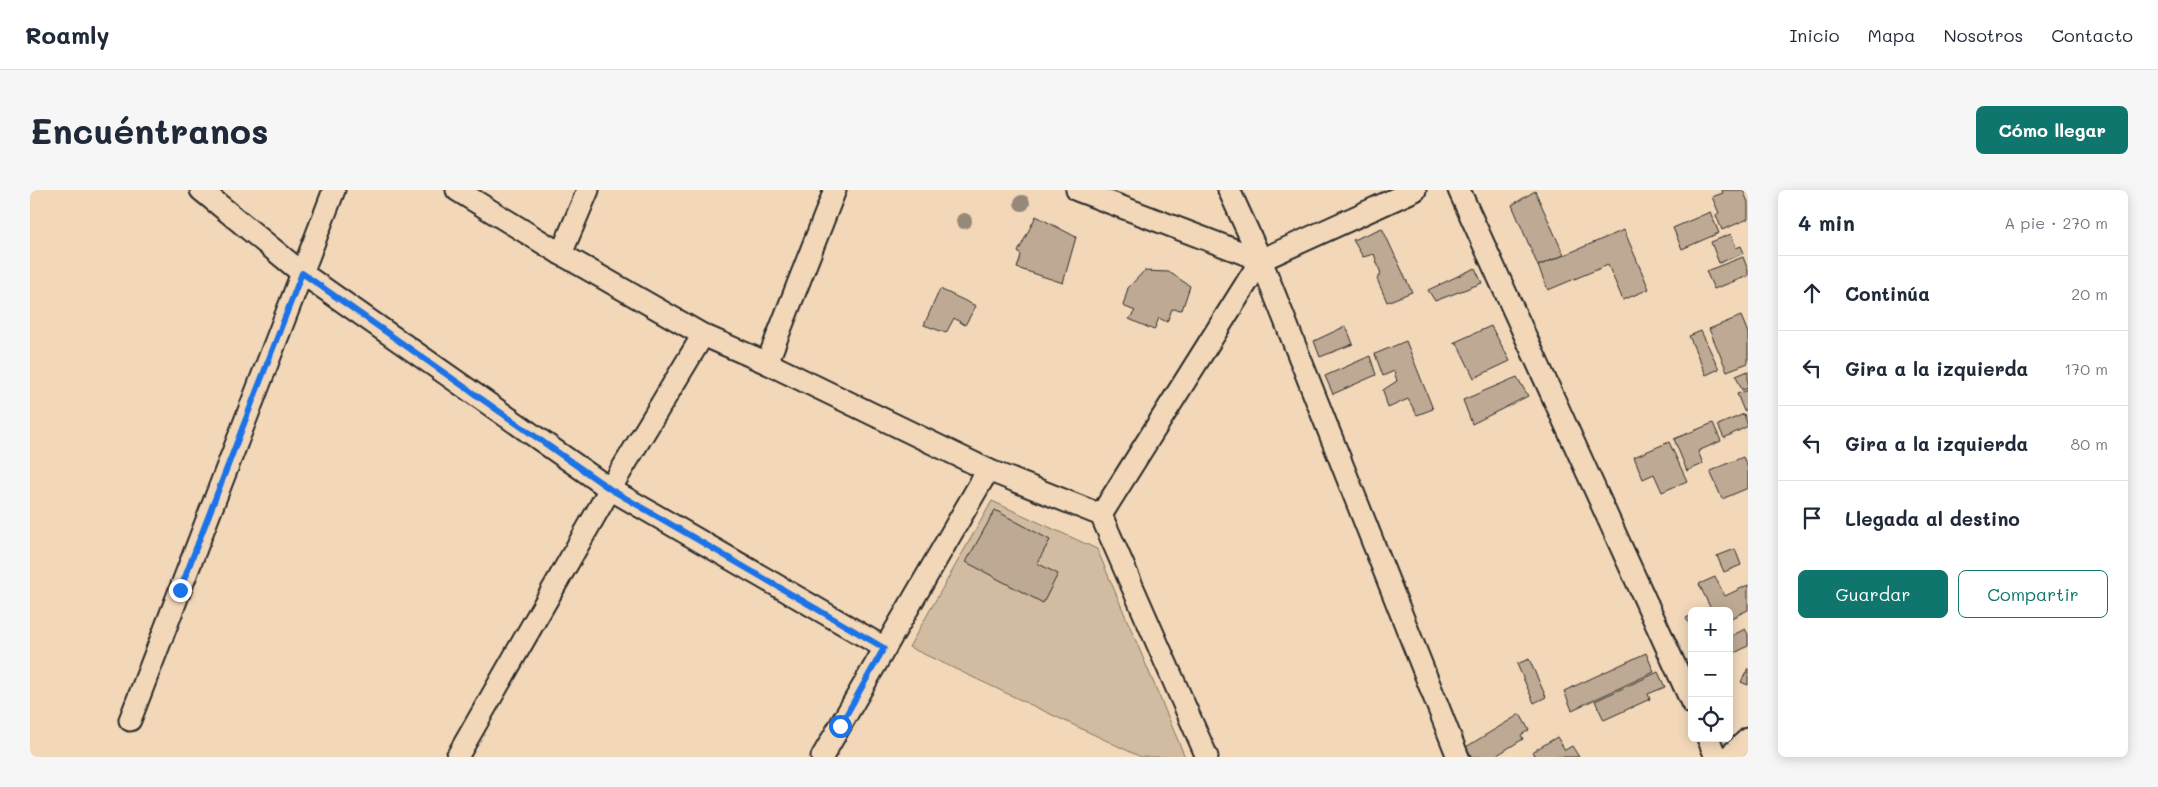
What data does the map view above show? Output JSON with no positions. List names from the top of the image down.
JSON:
{
  "page": {
    "header": "Roamly",
    "nav": [
      "Inicio",
      "Mapa",
      "Nosotros",
      "Contacto"
    ],
    "buttons": [
      "Cómo llegar",
      ["Guardar", "Compartir"]
    ],
    "title": "Encuéntranos",
    "heading": ["4 min", "A pie · 270 m"],
    "list": [
      ["Continúa", "20 m"],
      ["Gira a la izquierda", "170 m"],
      ["Gira a la izquierda", "80 m"],
      "Llegada al destino"
    ],
    "map_buttons": ["+", "−"]
  }
}
